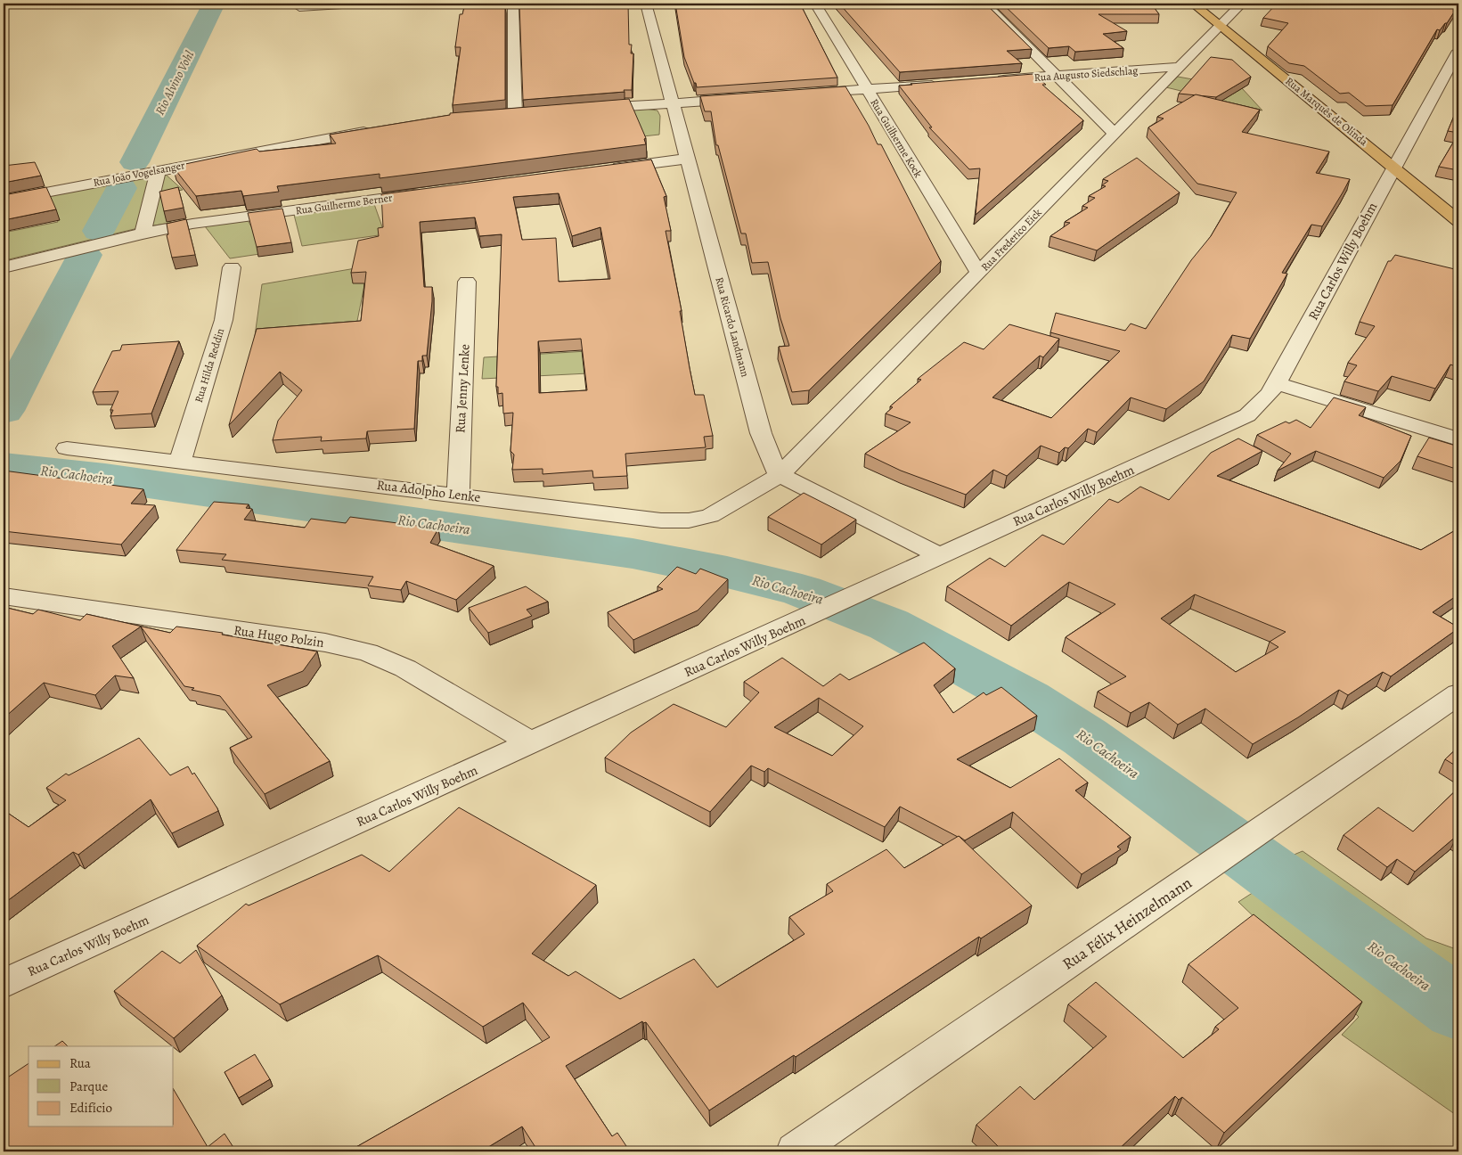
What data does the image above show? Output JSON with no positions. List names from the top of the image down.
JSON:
{
  "streets": {
    "main road": ["Rua Marquês de Olinda"],
    "street": [
      "Rua Augusto Siedschlag",
      "Rua Guilherme Kock",
      "Rua João Vogelsanger",
      "Rua Guilherme Berner",
      "Rua Frederico Eick",
      "Rua Carlos Willy Boehm",
      "Rua Ricardo Landmann",
      "Rua Hilda Reddin",
      "Rua Jenny Lenke",
      "Rua Adolpho Lenke",
      "Rua Hugo Polzin",
      "Rua Félix Heinzelmann"
    ]
  },
  "crossings": [
    ["Rua Augusto Siedschlag", "Rua Frederico Eick"],
    ["Rua Marquês de Olinda", "Rua Frederico Eick"],
    ["Rua Marquês de Olinda", "Rua Carlos Willy Boehm"],
    ["Rua Guilherme Kock", "Rua Frederico Eick"],
    ["Rua Frederico Eick", "Rua Ricardo Landmann"],
    ["Rua Frederico Eick", "Rua Adolpho Lenke"],
    ["Rua Carlos Willy Boehm", "Rua Hugo Polzin"],
    ["Rua Ricardo Landmann", "Rua Adolpho Lenke"],
    ["Rua Hilda Reddin", "Rua Adolpho Lenke"],
    ["Rua Jenny Lenke", "Rua Adolpho Lenke"]
  ],
  "water": ["Rio Alvino Vohl", "Rio Cachoeira"],
  "legend": ["Rua", "Parque", "Edifício"]
}
